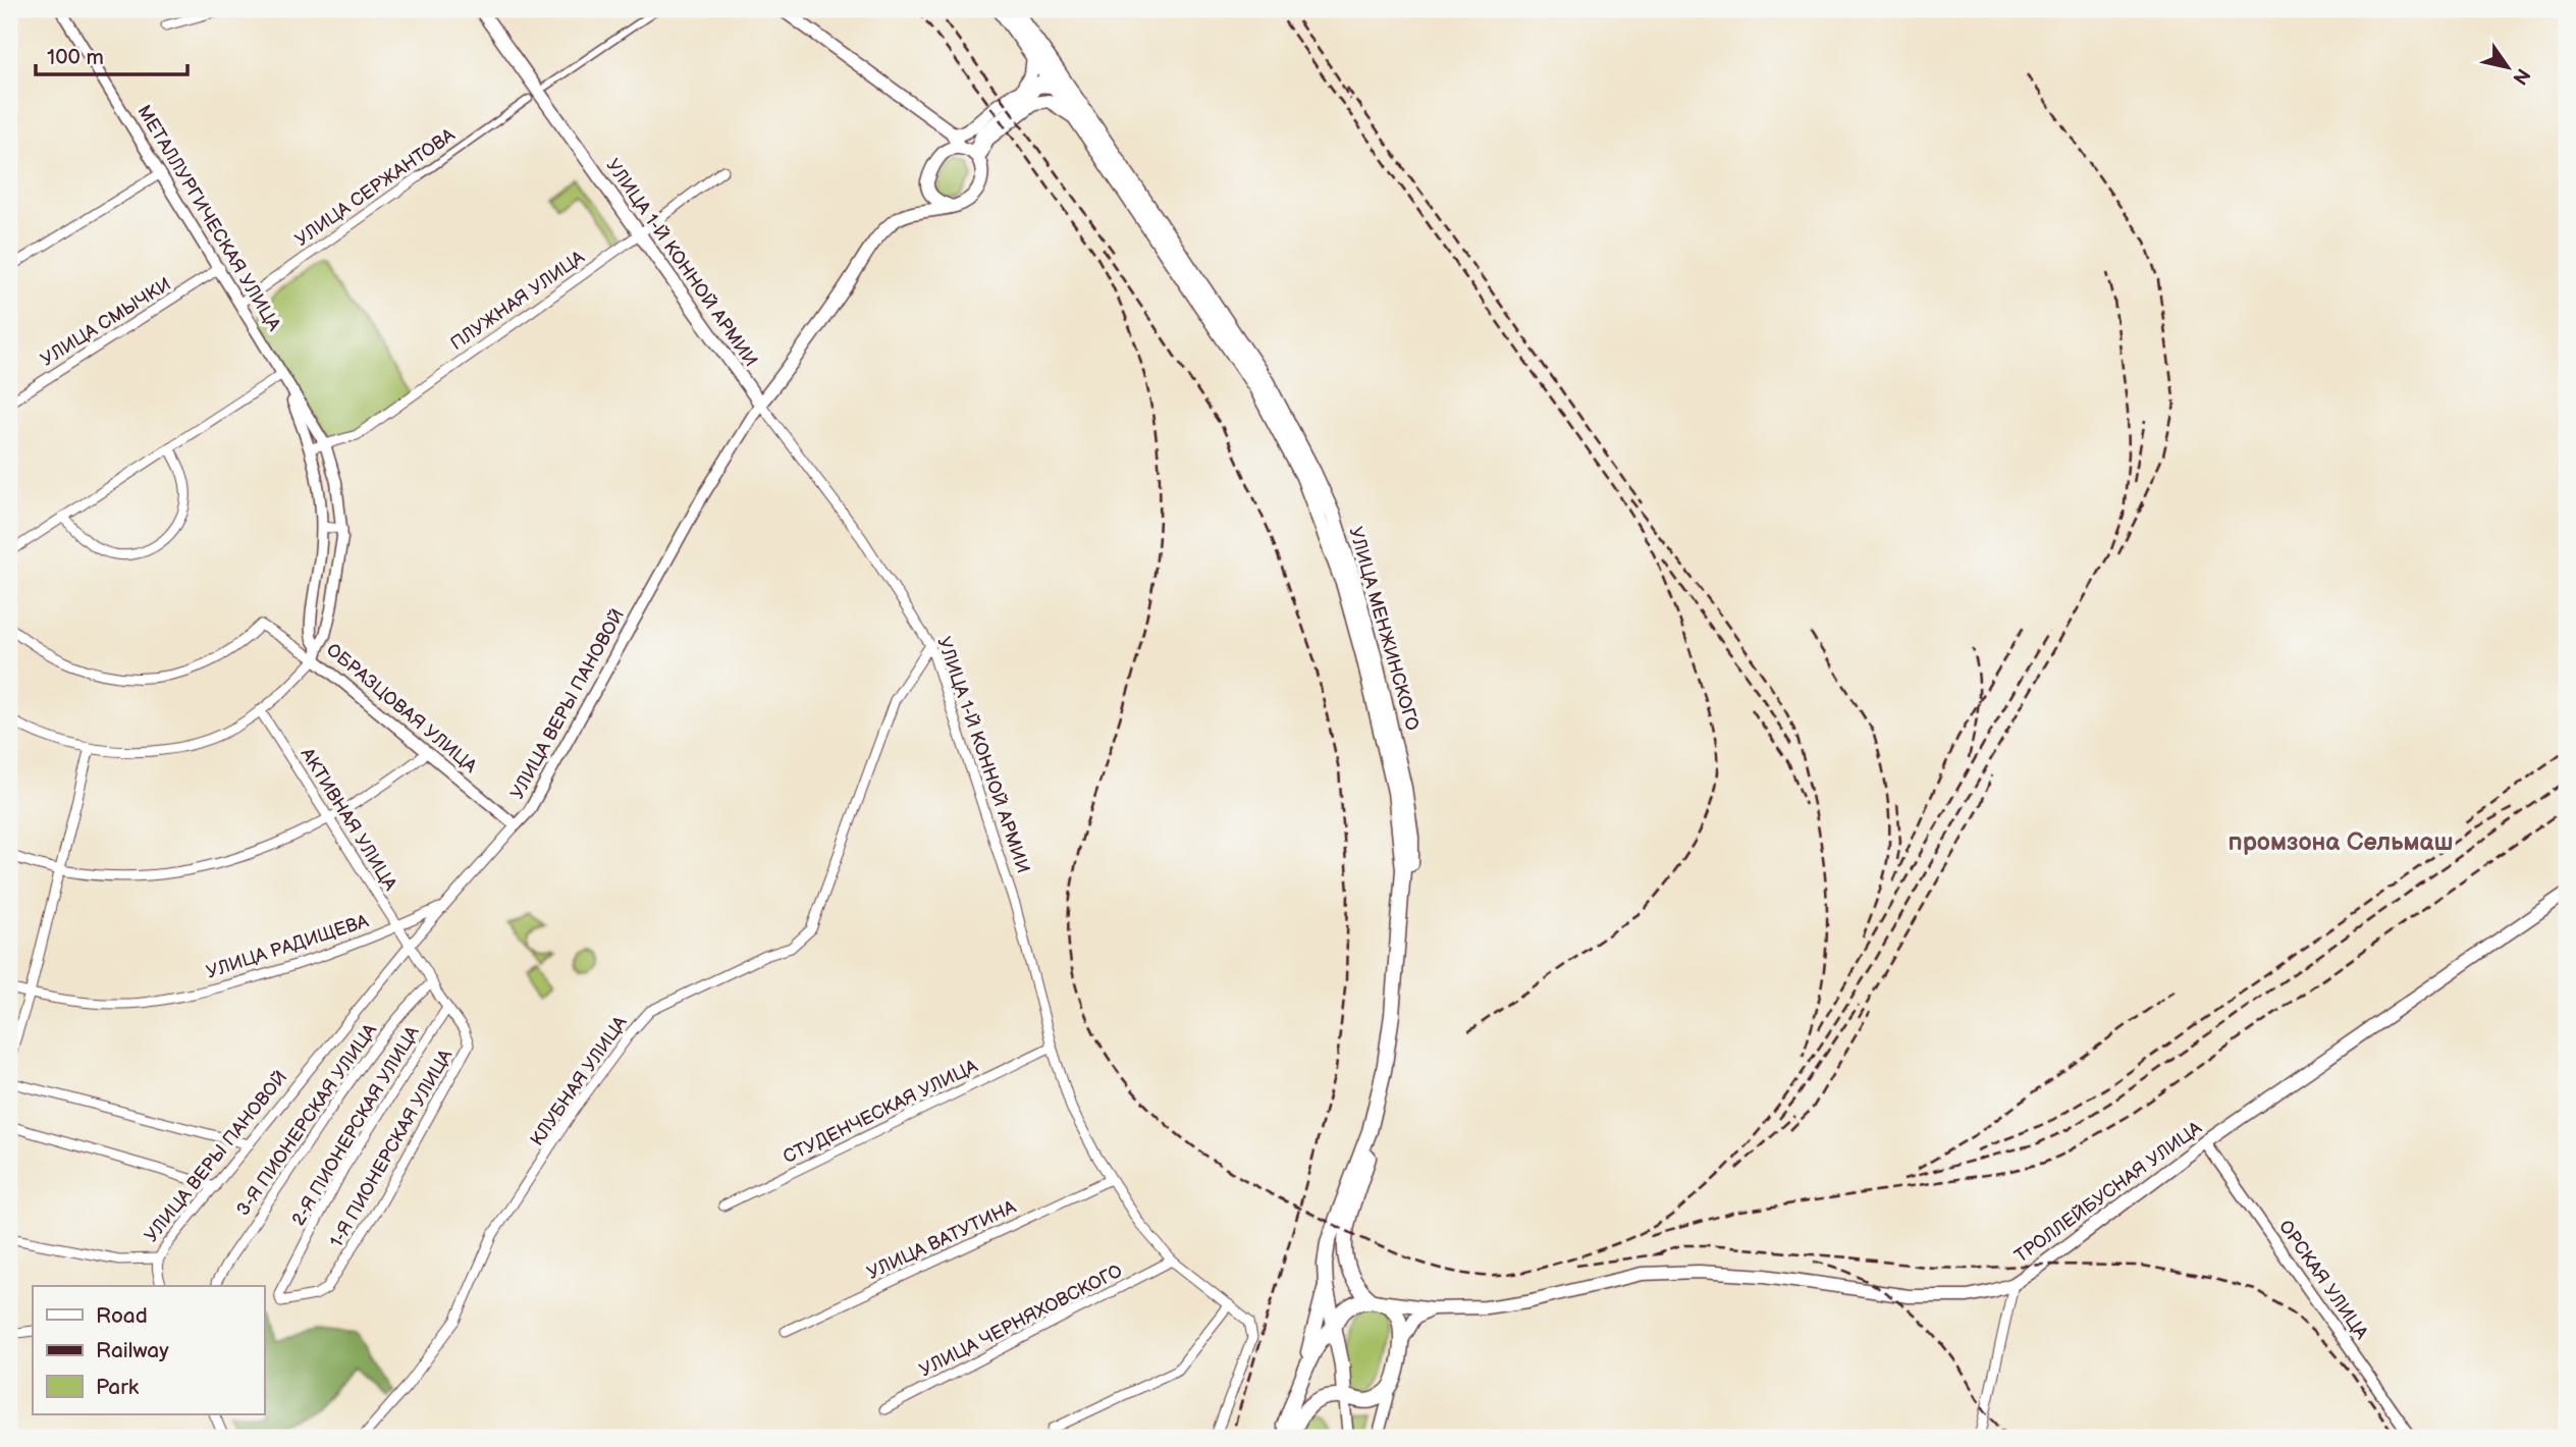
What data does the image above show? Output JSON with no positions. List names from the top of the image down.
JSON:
{
  "streets": {
    "main road": [
      "УЛИЦА 1-Й КОННОЙ АРМИИ",
      "УЛИЦА МЕНЖИНСКОГО",
      "УЛИЦА ВЕРЫ ПАНОВОЙ",
      "ТРОЛЛЕЙБУСНАЯ УЛИЦА"
    ],
    "street": [
      "УЛИЦА СЕРЖАНТОВА",
      "МЕТАЛЛУРГИЧЕСКАЯ УЛИЦА",
      "ПЛУЖНАЯ УЛИЦА",
      "УЛИЦА СМЫЧКИ",
      "ОБРАЗЦОВАЯ УЛИЦА",
      "АКТИВНАЯ УЛИЦА",
      "УЛИЦА РАДИЩЕВА",
      "КЛУБНАЯ УЛИЦА",
      "СТУДЕНЧЕСКАЯ УЛИЦА",
      "3-Я ПИОНЕРСКАЯ УЛИЦА",
      "2-Я ПИОНЕРСКАЯ УЛИЦА",
      "1-Я ПИОНЕРСКАЯ УЛИЦА",
      "УЛИЦА ВАТУТИНА",
      "ОРСКАЯ УЛИЦА",
      "УЛИЦА ЧЕРНЯХОВСКОГО"
    ]
  },
  "crossings": [
    ["УЛИЦА СЕРЖАНТОВА", "МЕТАЛЛУРГИЧЕСКАЯ УЛИЦА"],
    ["МЕТАЛЛУРГИЧЕСКАЯ УЛИЦА", "ПЛУЖНАЯ УЛИЦА"],
    ["МЕТАЛЛУРГИЧЕСКАЯ УЛИЦА", "УЛИЦА СМЫЧКИ"],
    ["МЕТАЛЛУРГИЧЕСКАЯ УЛИЦА", "ОБРАЗЦОВАЯ УЛИЦА"],
    ["МЕТАЛЛУРГИЧЕСКАЯ УЛИЦА", "АКТИВНАЯ УЛИЦА"],
    ["УЛИЦА 1-Й КОННОЙ АРМИИ", "ПЛУЖНАЯ УЛИЦА"],
    ["УЛИЦА 1-Й КОННОЙ АРМИИ", "УЛИЦА ВЕРЫ ПАНОВОЙ"],
    ["УЛИЦА 1-Й КОННОЙ АРМИИ", "КЛУБНАЯ УЛИЦА"],
    ["УЛИЦА 1-Й КОННОЙ АРМИИ", "СТУДЕНЧЕСКАЯ УЛИЦА"],
    ["УЛИЦА 1-Й КОННОЙ АРМИИ", "УЛИЦА ВАТУТИНА"],
    ["УЛИЦА 1-Й КОННОЙ АРМИИ", "УЛИЦА ЧЕРНЯХОВСКОГО"],
    ["УЛИЦА ВЕРЫ ПАНОВОЙ", "ОБРАЗЦОВАЯ УЛИЦА"],
    ["УЛИЦА ВЕРЫ ПАНОВОЙ", "АКТИВНАЯ УЛИЦА"],
    ["УЛИЦА ВЕРЫ ПАНОВОЙ", "УЛИЦА РАДИЩЕВА"],
    ["УЛИЦА ВЕРЫ ПАНОВОЙ", "1-Я ПИОНЕРСКАЯ УЛИЦА"],
    ["АКТИВНАЯ УЛИЦА", "УЛИЦА РАДИЩЕВА"],
    ["АКТИВНАЯ УЛИЦА", "1-Я ПИОНЕРСКАЯ УЛИЦА"],
    ["3-Я ПИОНЕРСКАЯ УЛИЦА", "1-Я ПИОНЕРСКАЯ УЛИЦА"],
    ["2-Я ПИОНЕРСКАЯ УЛИЦА", "1-Я ПИОНЕРСКАЯ УЛИЦА"],
    ["ТРОЛЛЕЙБУСНАЯ УЛИЦА", "ОРСКАЯ УЛИЦА"]
  ],
  "districts": ["промзона Сельмаш"],
  "legend": ["Road", "Railway", "Park"],
  "scale_bar": "100 m",
  "north": "bottom right"
}
